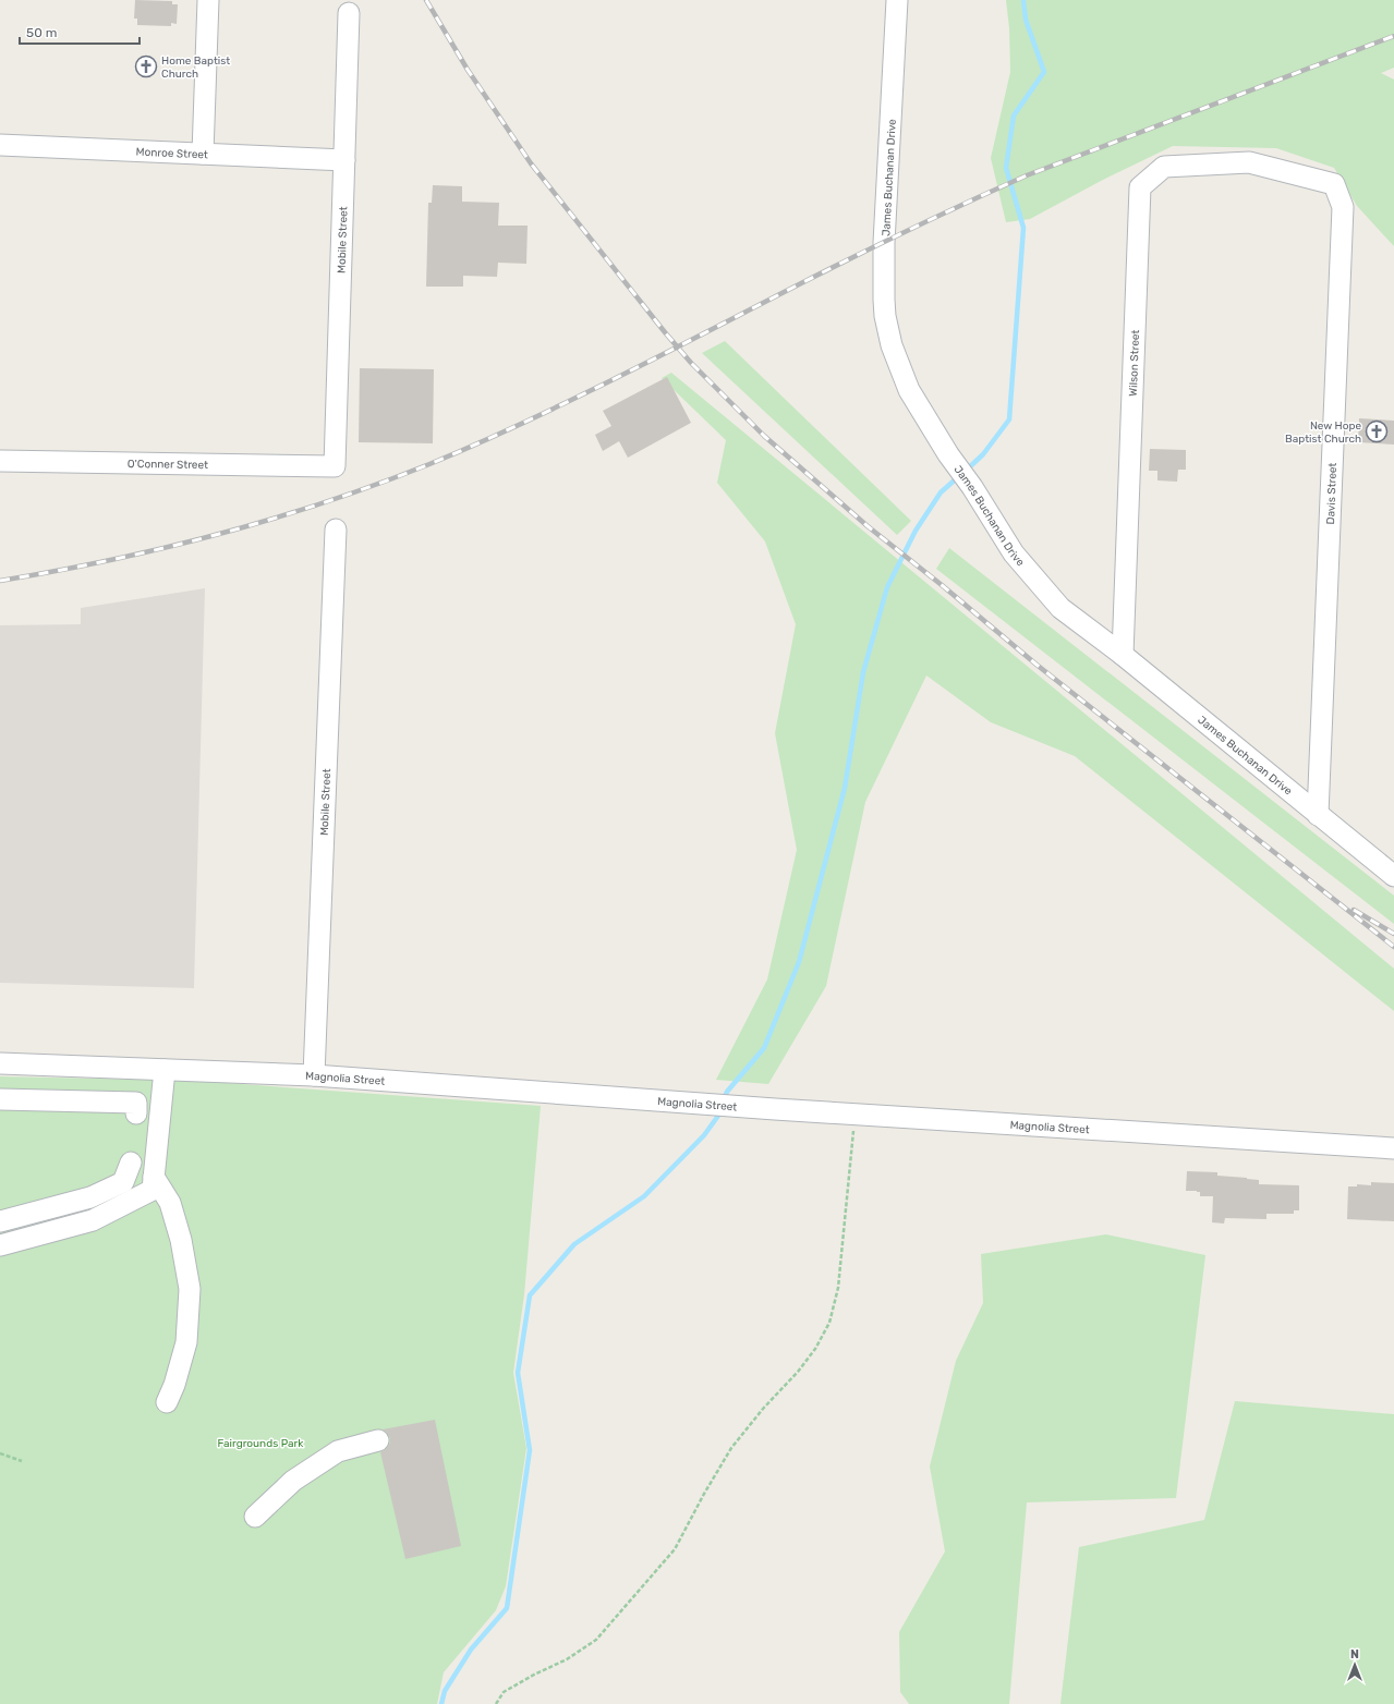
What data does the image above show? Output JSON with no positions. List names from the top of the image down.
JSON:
{
  "streets": {
    "street": [
      "Monroe Street",
      "James Buchanan Drive",
      "Mobile Street",
      "Wilson Street",
      "O'Conner Street",
      "Davis Street",
      "Magnolia Street"
    ]
  },
  "crossings": [
    ["Monroe Street", "Mobile Street"],
    ["James Buchanan Drive", "Wilson Street"],
    ["James Buchanan Drive", "Davis Street"],
    ["Mobile Street", "O'Conner Street"],
    ["Mobile Street", "Magnolia Street"],
    ["Wilson Street", "Davis Street"]
  ],
  "parks": ["Fairgrounds Park"],
  "places": {
    "church": ["Home Baptist Church", "New Hope Baptist Church"]
  },
  "scale_bar": "50 m",
  "north": "top"
}
